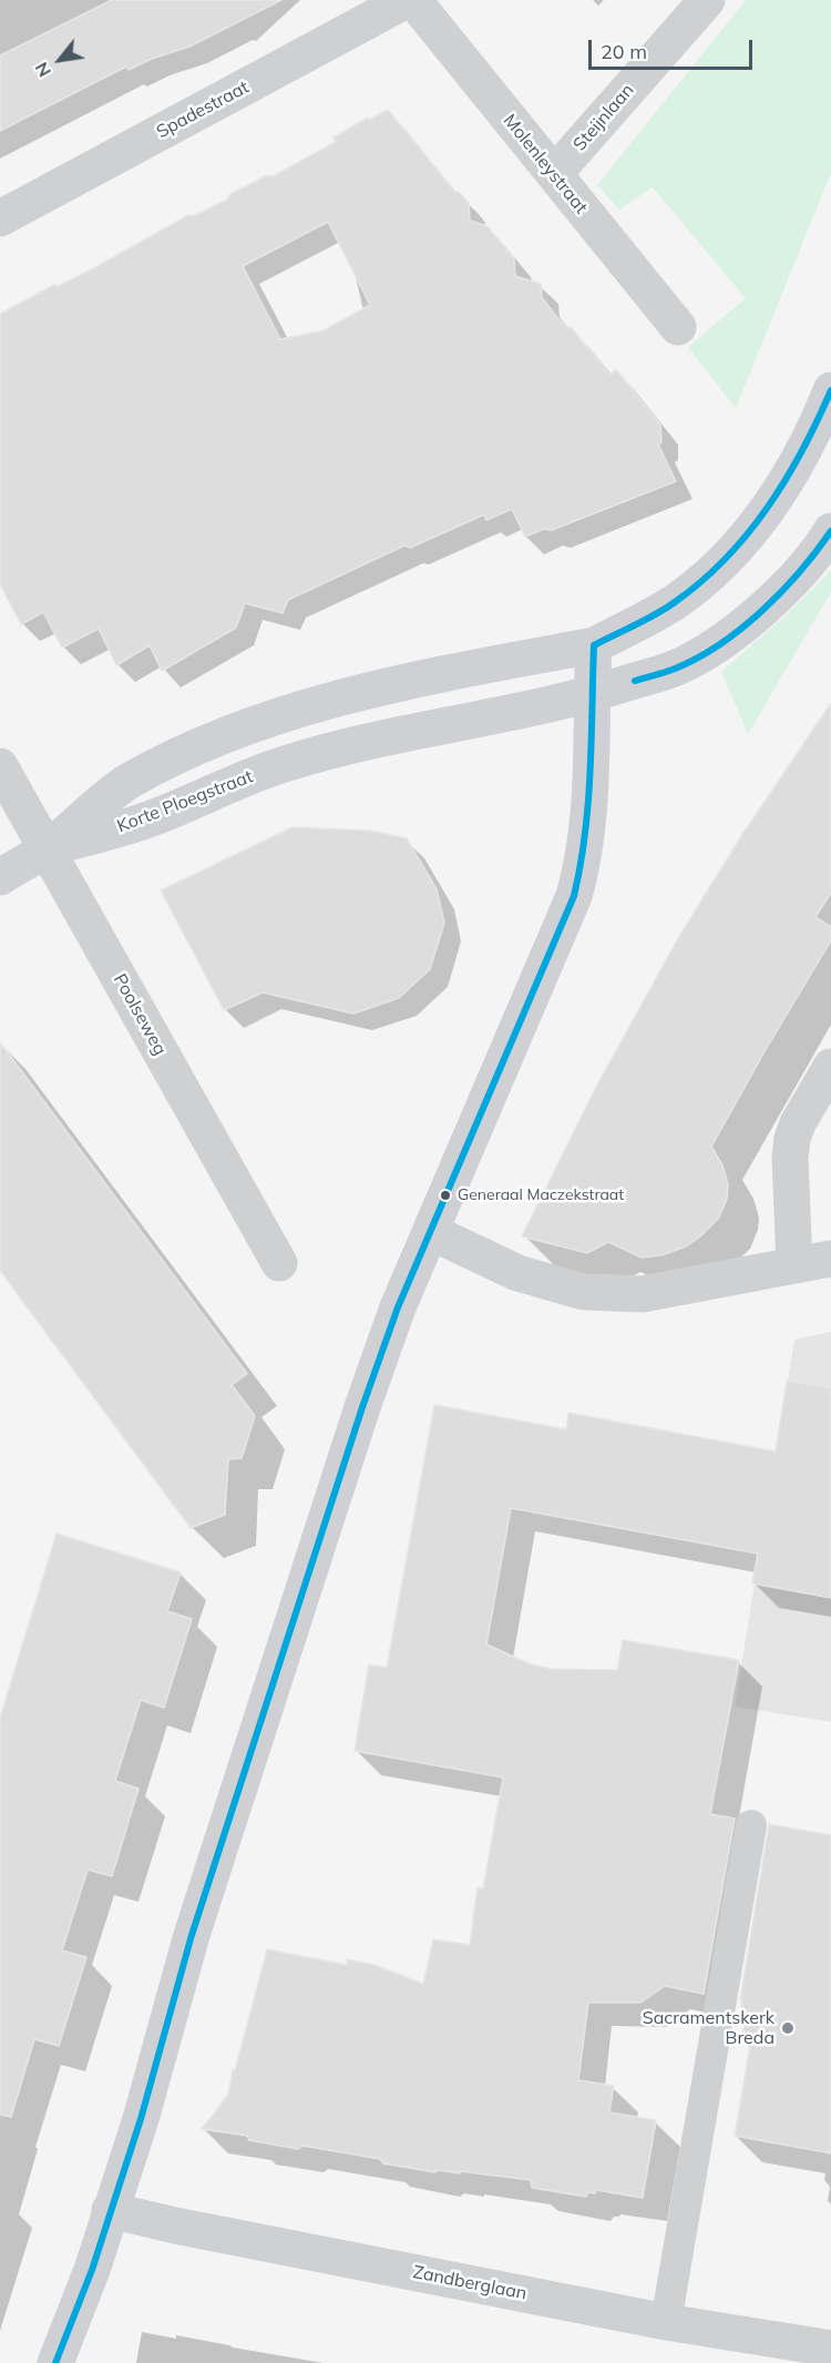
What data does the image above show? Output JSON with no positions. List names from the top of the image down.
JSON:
{
  "streets": {
    "street": [
      "Spadestraat",
      "Steijnlaan",
      "Molenleystraat",
      "Korte Ploegstraat",
      "Poolseweg",
      "Zandberglaan"
    ]
  },
  "crossings": [
    ["Steijnlaan", "Molenleystraat"],
    ["Korte Ploegstraat", "Poolseweg"]
  ],
  "places": ["Generaal Maczekstraat", "Sacramentskerk Breda"],
  "scale_bar": "20 m",
  "north": "bottom left"
}
